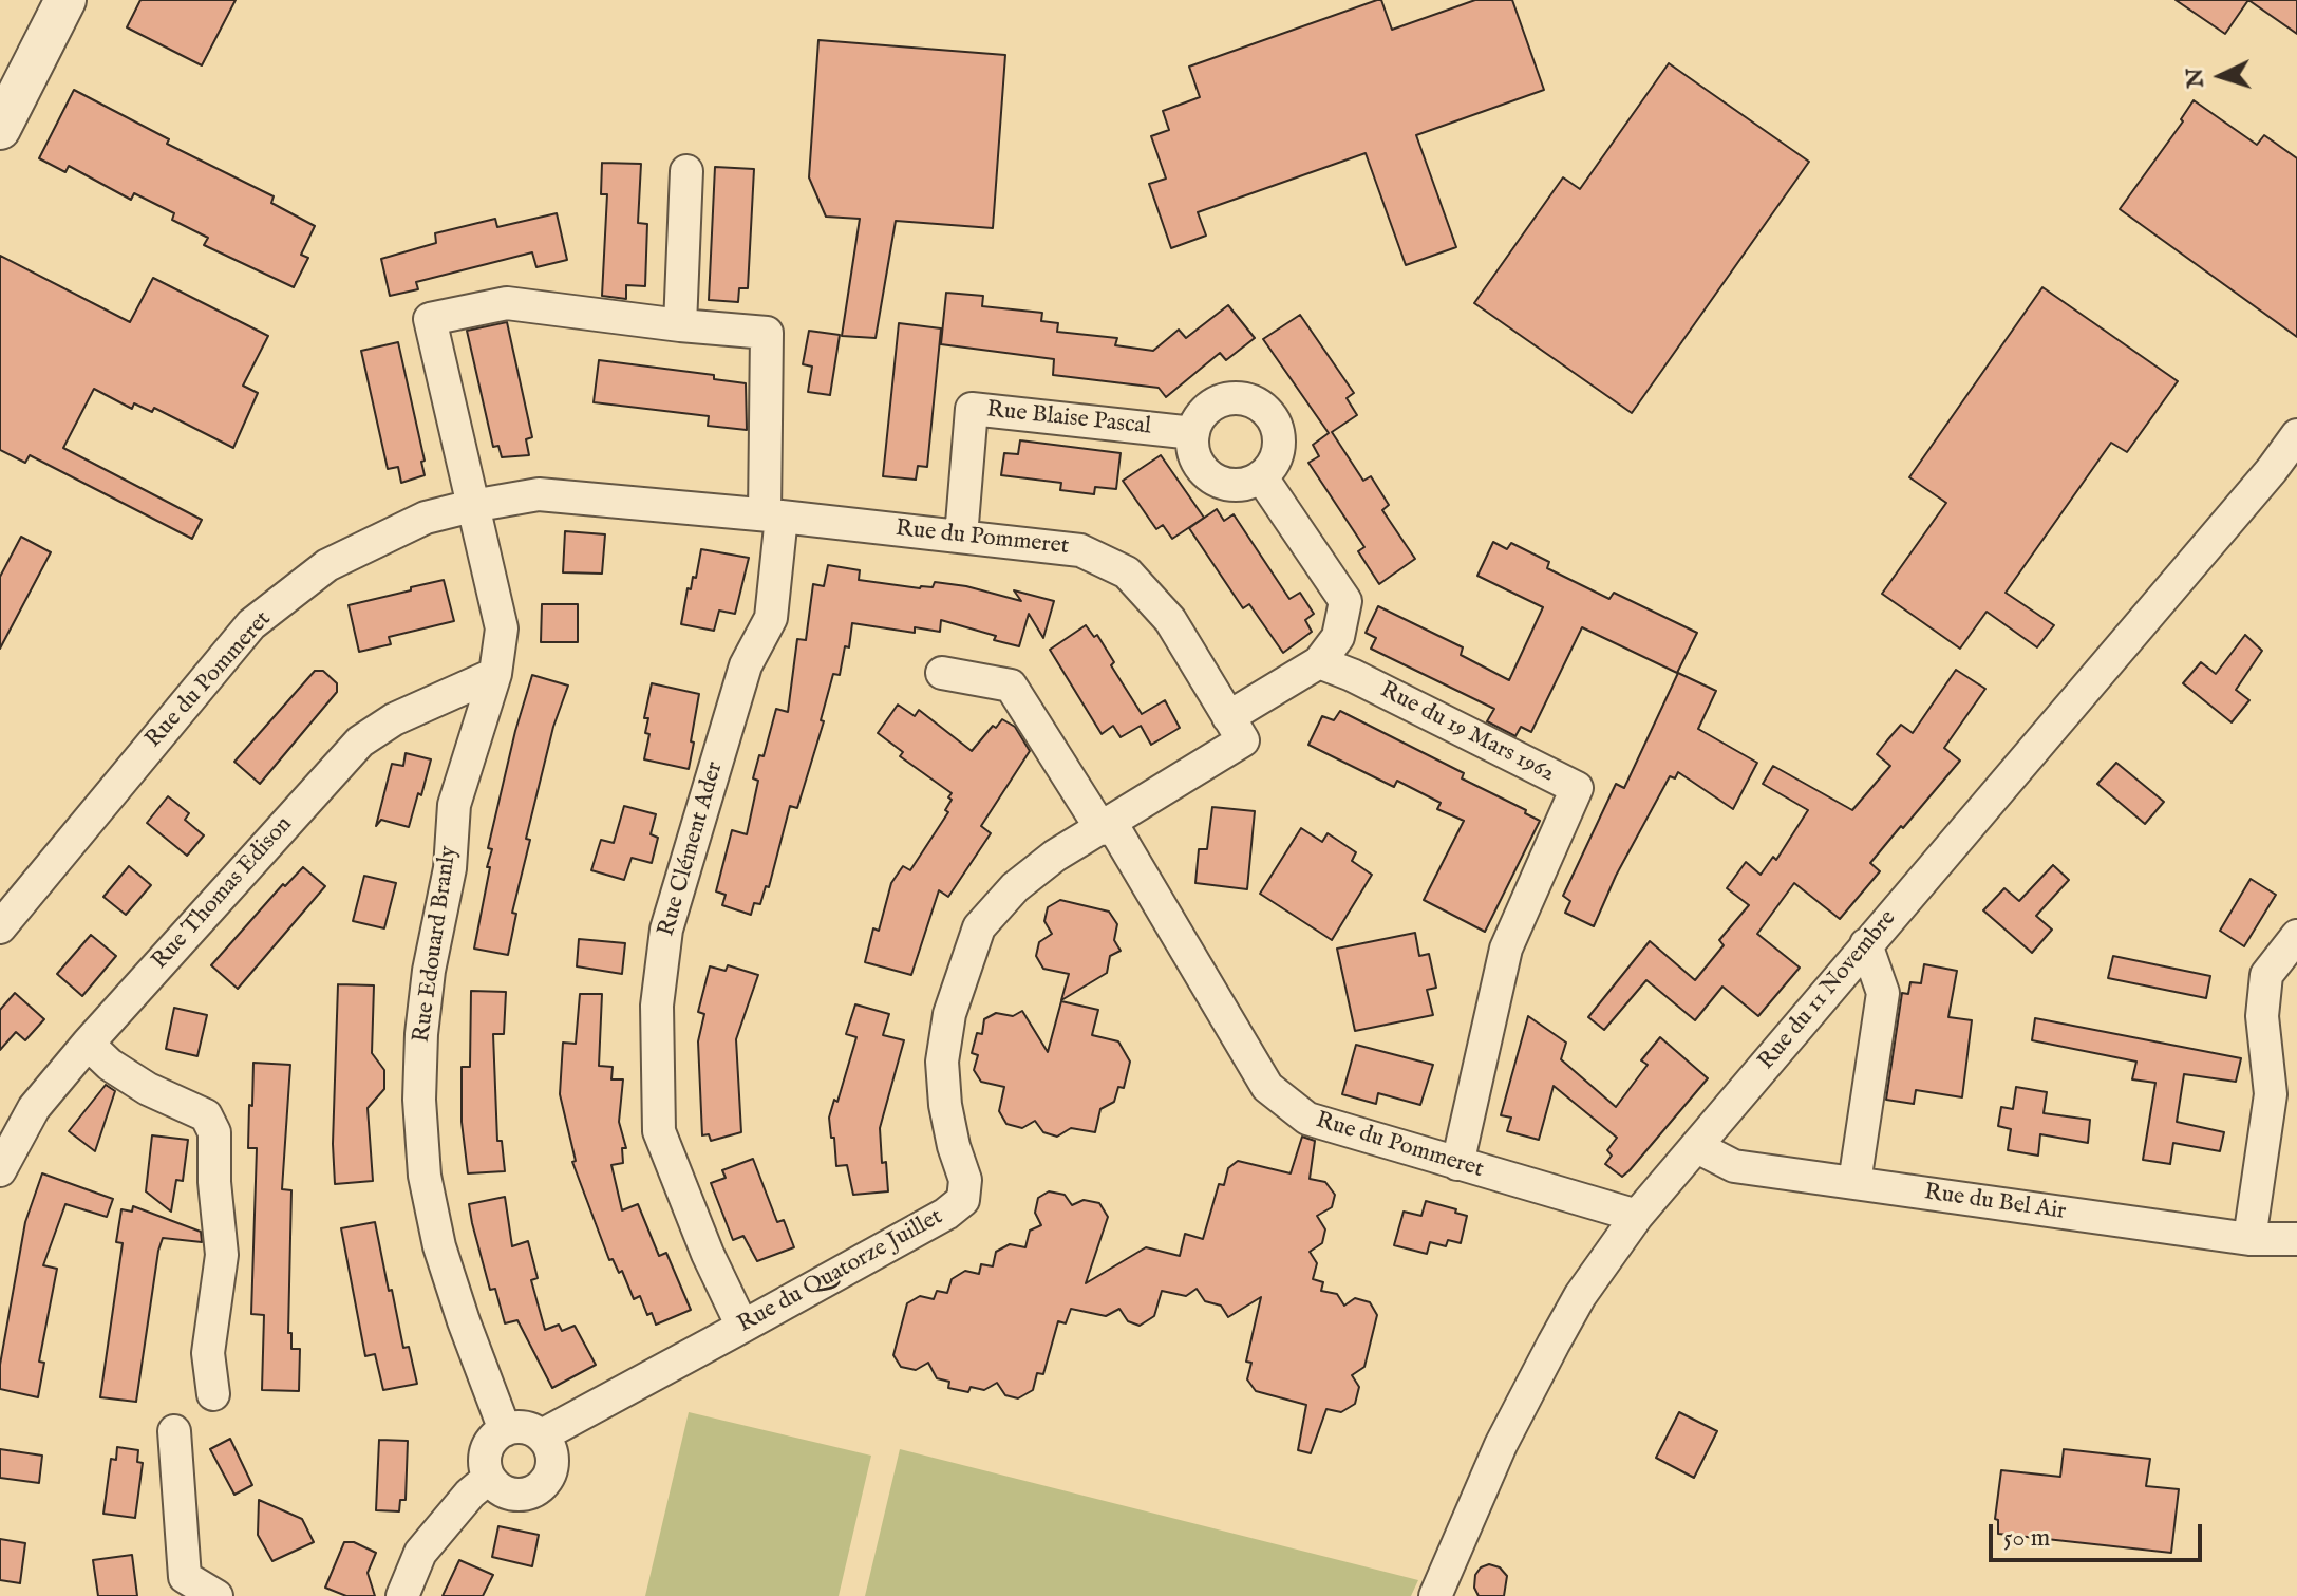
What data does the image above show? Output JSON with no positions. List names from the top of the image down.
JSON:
{
  "streets": {
    "street": [
      "Rue Blaise Pascal",
      "Rue du Pommeret",
      "Rue du 19 Mars 1962",
      "Rue Clément Ader",
      "Rue Thomas Edison",
      "Rue Edouard Branly",
      "Rue du 11 Novembre",
      "Rue du Bel Air",
      "Rue du Quatorze Juillet"
    ]
  },
  "crossings": [
    ["Rue Blaise Pascal", "Rue du Pommeret"],
    ["Rue du Pommeret", "Rue du 19 Mars 1962"],
    ["Rue du Pommeret", "Rue Clément Ader"],
    ["Rue du Pommeret", "Rue Edouard Branly"],
    ["Rue du Pommeret", "Rue du 11 Novembre"],
    ["Rue du Pommeret", "Rue du Quatorze Juillet"],
    ["Rue Clément Ader", "Rue Edouard Branly"],
    ["Rue Clément Ader", "Rue du Quatorze Juillet"],
    ["Rue Thomas Edison", "Rue Edouard Branly"],
    ["Rue Edouard Branly", "Rue du Quatorze Juillet"],
    ["Rue du 11 Novembre", "Rue du Bel Air"]
  ],
  "scale_bar": "50 m",
  "north": "left"
}
